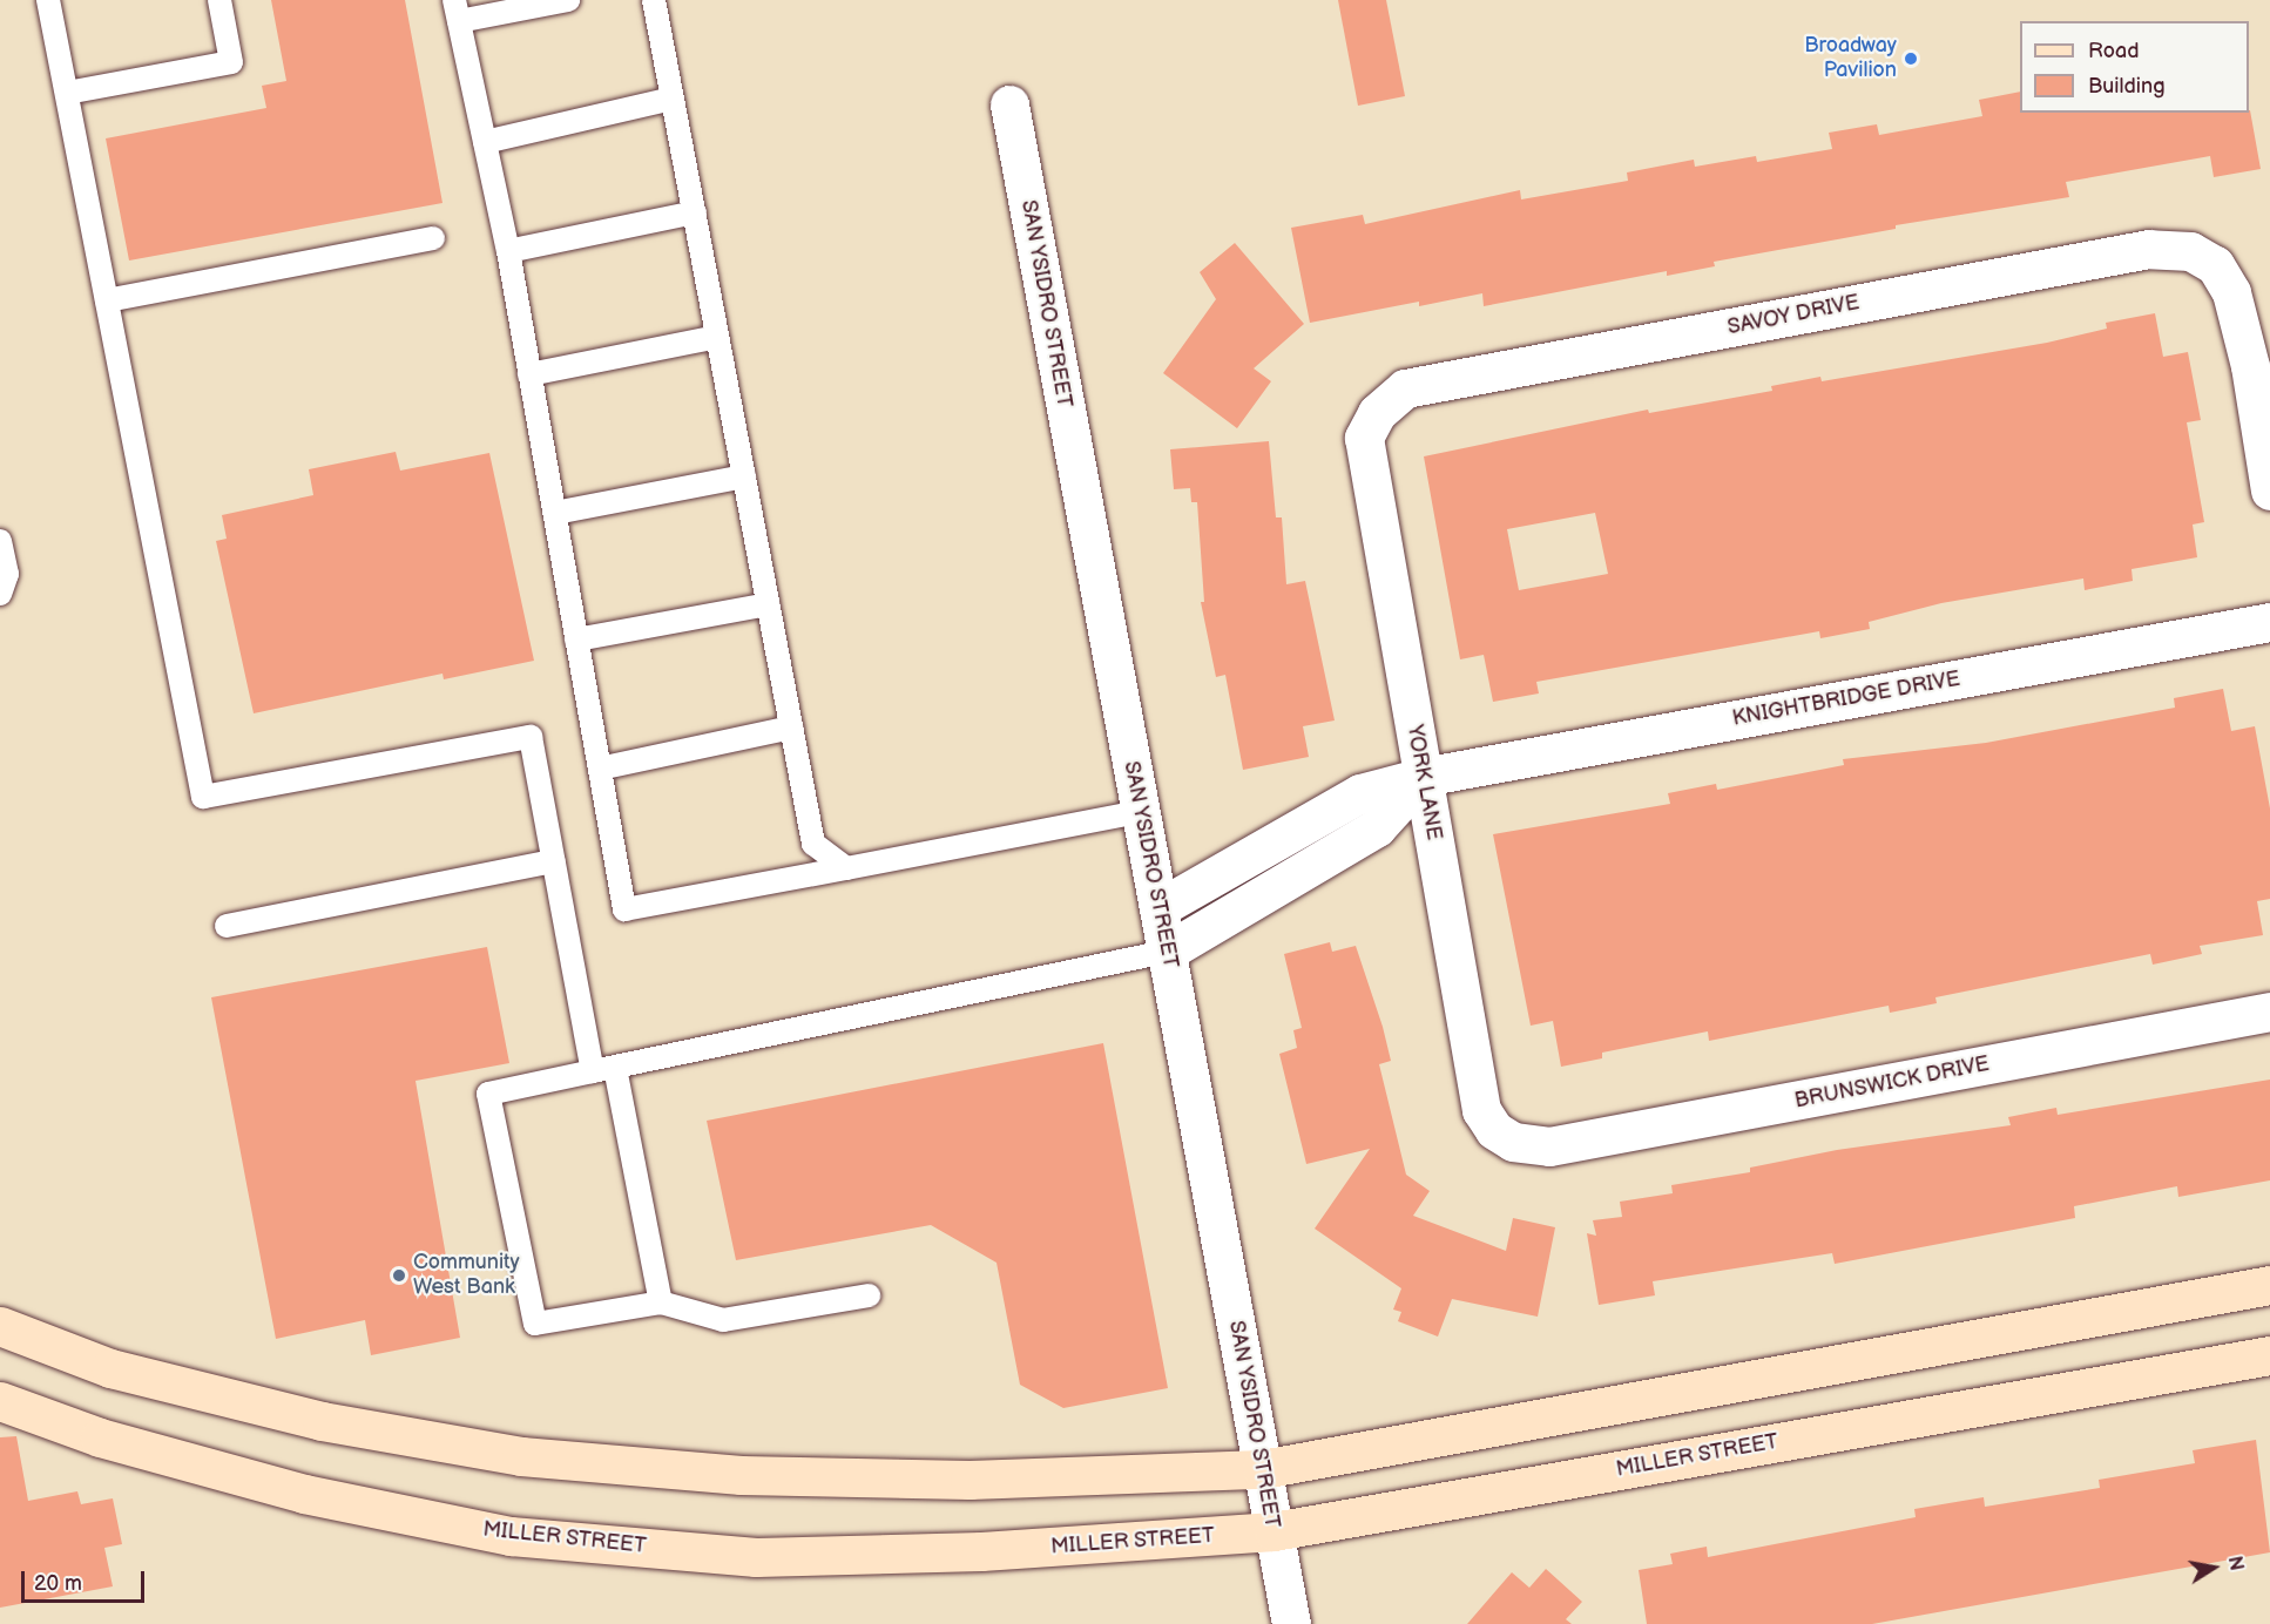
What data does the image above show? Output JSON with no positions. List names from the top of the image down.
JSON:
{
  "streets": {
    "street": [
      "SAN YSIDRO STREET",
      "SAVOY DRIVE",
      "KNIGHTBRIDGE DRIVE",
      "YORK LANE",
      "BRUNSWICK DRIVE",
      "MILLER STREET"
    ]
  },
  "crossings": [
    ["SAN YSIDRO STREET", "KNIGHTBRIDGE DRIVE"],
    ["SAN YSIDRO STREET", "MILLER STREET"],
    ["SAVOY DRIVE", "YORK LANE"],
    ["KNIGHTBRIDGE DRIVE", "YORK LANE"],
    ["YORK LANE", "BRUNSWICK DRIVE"]
  ],
  "places": ["Broadway Pavilion", "Community West Bank"],
  "legend": ["Road", "Building"],
  "scale_bar": "20 m",
  "north": "right"
}
